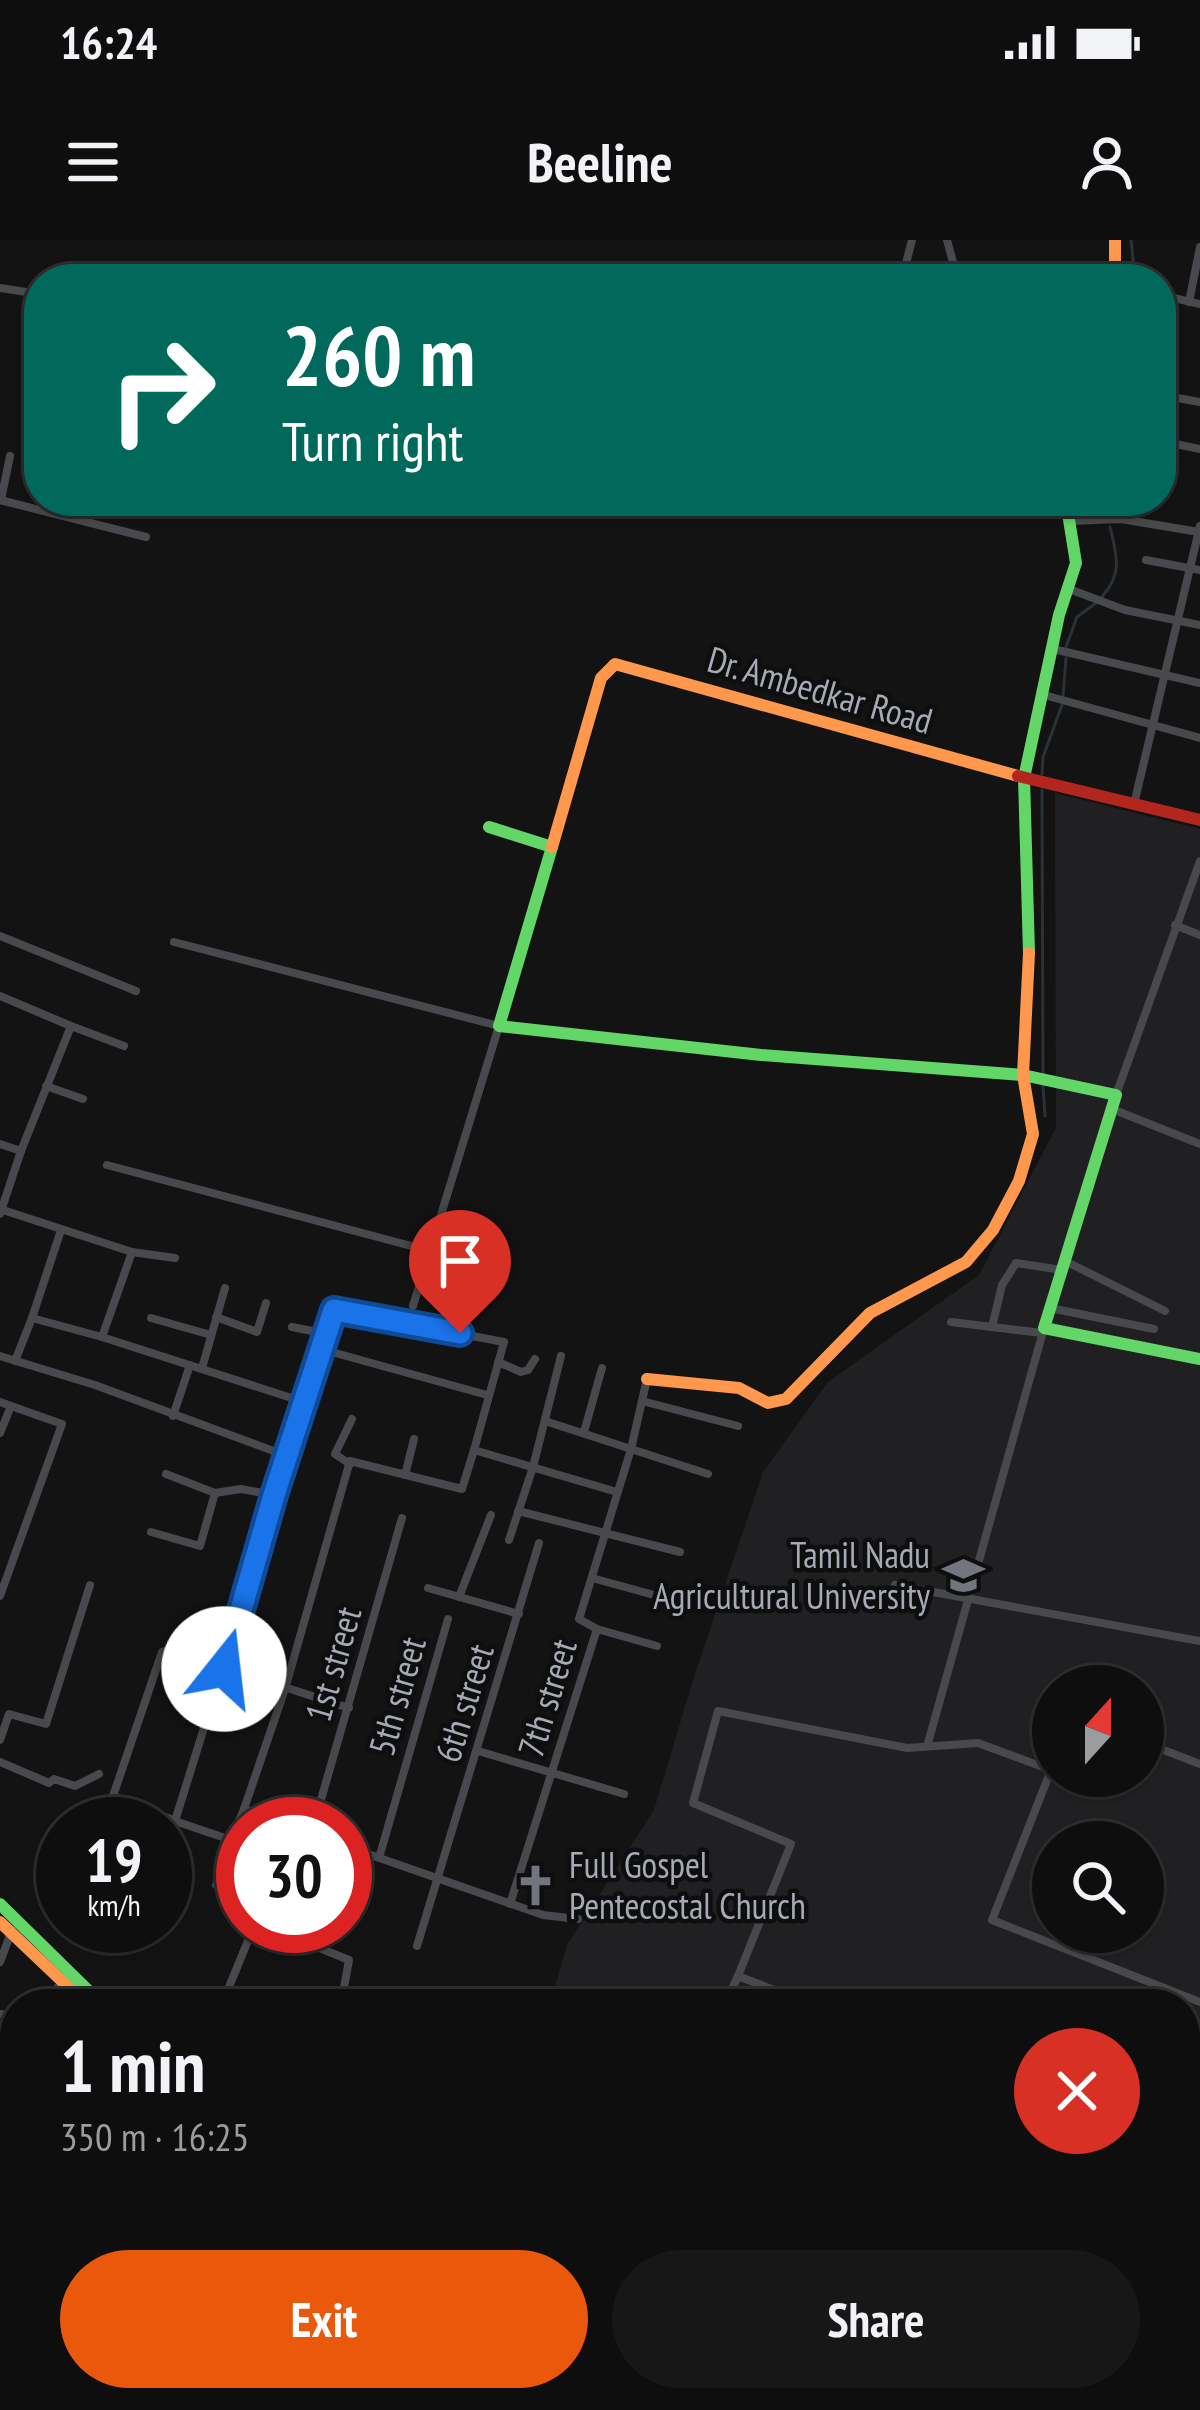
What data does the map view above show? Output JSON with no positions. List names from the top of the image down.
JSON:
{
  "streets": {
    "street": [
      "Dr. Ambedkar Road",
      "1st street",
      "5th street",
      "7th street",
      "6th street"
    ]
  },
  "places": {
    "school or university": ["Tamil Nadu Agricultural University"],
    "church": ["Full Gospel Pentecostal Church"]
  },
  "north": "top",
  "page": {
    "status": "16:24",
    "header": "Beeline",
    "turn": ["260 m", "Turn right"],
    "speed": "19 km/h",
    "limit": "30",
    "heading": ["1 min", "350 m · 16:25"],
    "buttons": ["Exit", "Share"]
  }
}
